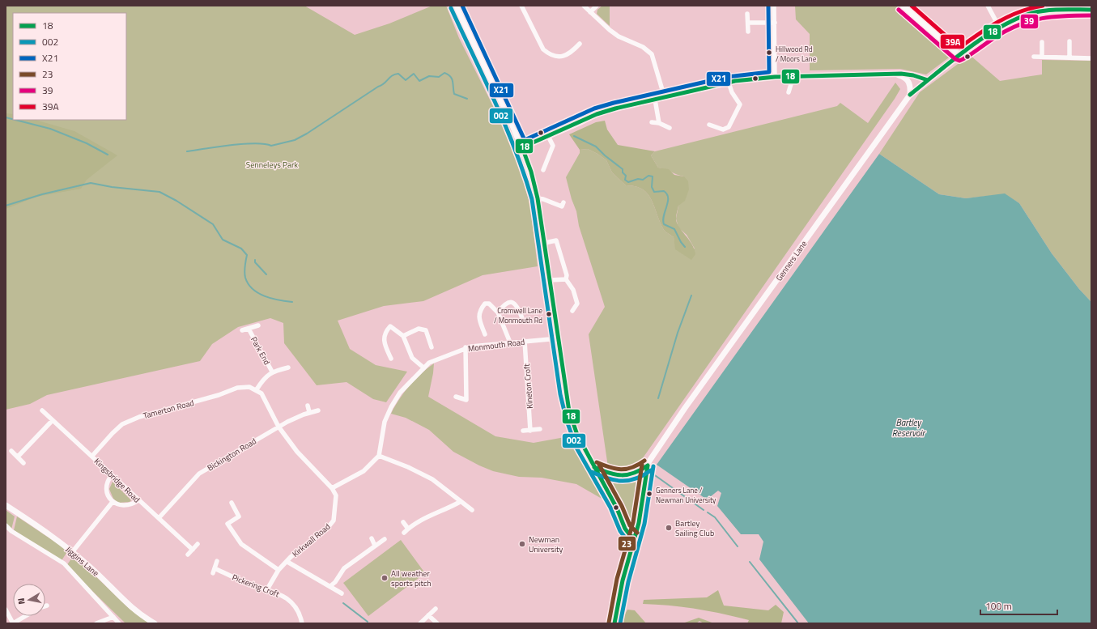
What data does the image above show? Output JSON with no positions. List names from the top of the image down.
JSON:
{
  "streets": {
    "street": [
      "Genners Lane",
      "Monmouth Road",
      "Park End",
      "Kineton Croft",
      "Tamerton Road",
      "Bickington Road",
      "Kingsbridge Road",
      "Kirkwall Road",
      "Jiggins Lane",
      "Pickering Croft"
    ]
  },
  "crossings": [
    ["Monmouth Road", "Kineton Croft"],
    ["Tamerton Road", "Kingsbridge Road"],
    ["Bickington Road", "Kingsbridge Road"],
    ["Kirkwall Road", "Pickering Croft"]
  ],
  "water": ["Bartley Reservoir"],
  "parks": ["Senneleys Park"],
  "places": [
    "Hillwood Rd / Moors Lane",
    "Cromwell Lane / Monmouth Rd",
    "Genners Lane / Newman University",
    "Bartley Sailing Club",
    "Newman University",
    "All weather sports pitch"
  ],
  "lines": [
    "transit line X21",
    "transit line 39A",
    "transit line 002",
    "transit line 18",
    "transit line 39",
    "transit line 23"
  ],
  "legend": [
    "18",
    "002",
    "X21",
    "23",
    "39",
    "39A"
  ],
  "scale_bar": "100 m",
  "north": "left"
}
